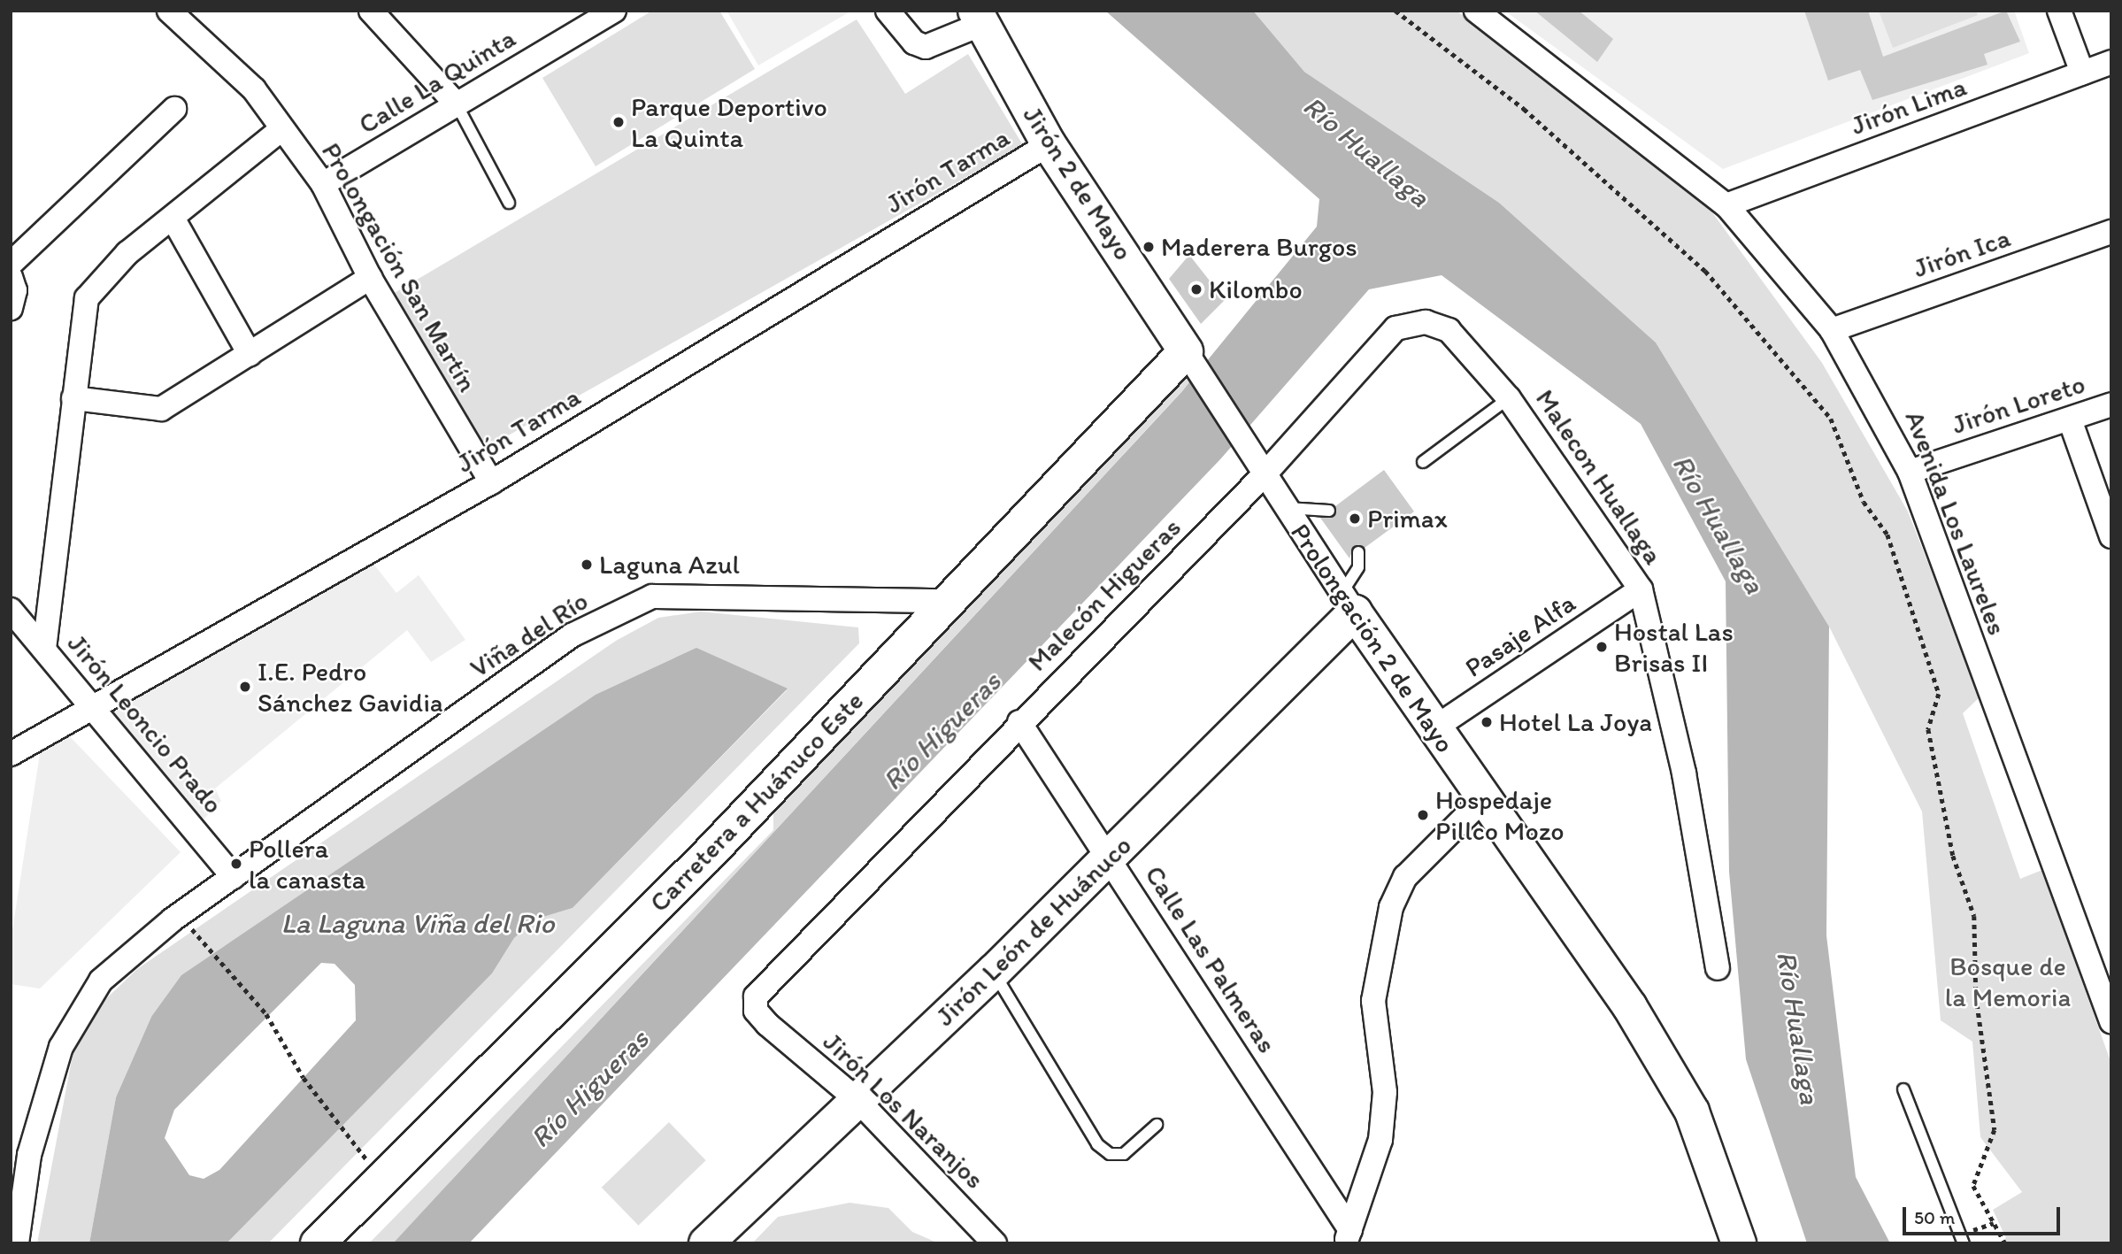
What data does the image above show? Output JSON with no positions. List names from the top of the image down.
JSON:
{
  "streets": {
    "main road": [
      "Jirón 2 de Mayo",
      "Prolongación 2 de Mayo",
      "Carretera a Huánuco Este",
      "Jirón León de Huánuco"
    ],
    "street": [
      "Calle La Quinta",
      "Jirón Lima",
      "Jirón Tarma",
      "Jirón Ica",
      "Prolongación San Martín",
      "Jirón Loreto",
      "Malecon Huallaga",
      "Avenida Los Laureles",
      "Malecón Higueras",
      "Viña del Río",
      "Pasaje Alfa",
      "Jirón Leoncio Prado",
      "Calle Las Palmeras",
      "Jirón Los Naranjos"
    ]
  },
  "crossings": [
    ["Calle La Quinta", "Prolongación San Martín"],
    ["Jirón Lima", "Avenida Los Laureles"],
    ["Jirón Tarma", "Jirón 2 de Mayo"],
    ["Jirón Tarma", "Prolongación San Martín"],
    ["Jirón Tarma", "Jirón Leoncio Prado"],
    ["Jirón 2 de Mayo", "Prolongación 2 de Mayo"],
    ["Jirón 2 de Mayo", "Carretera a Huánuco Este"],
    ["Jirón Ica", "Avenida Los Laureles"],
    ["Jirón Loreto", "Avenida Los Laureles"],
    ["Malecon Huallaga", "Malecón Higueras"],
    ["Malecon Huallaga", "Pasaje Alfa"],
    ["Malecón Higueras", "Prolongación 2 de Mayo"],
    ["Malecón Higueras", "Calle Las Palmeras"],
    ["Malecón Higueras", "Jirón Los Naranjos"],
    ["Viña del Río", "Jirón Leoncio Prado"],
    ["Viña del Río", "Carretera a Huánuco Este"],
    ["Pasaje Alfa", "Prolongación 2 de Mayo"],
    ["Prolongación 2 de Mayo", "Carretera a Huánuco Este"],
    ["Prolongación 2 de Mayo", "Jirón León de Huánuco"],
    ["Jirón León de Huánuco", "Calle Las Palmeras"],
    ["Jirón León de Huánuco", "Jirón Los Naranjos"]
  ],
  "water": ["Río Huallaga", "Río Higueras", "La Laguna Viña del Rio"],
  "parks": ["Bosque de la Memoria"],
  "places": [
    "Parque Deportivo La Quinta",
    "Maderera Burgos",
    "Kilombo",
    "Primax",
    "Laguna Azul",
    "Hostal Las Brisas II",
    "I.E. Pedro Sánchez Gavidia",
    "Hotel La Joya",
    "Hospedaje Pillco Mozo",
    "Pollera la canasta"
  ],
  "scale_bar": "50 m"
}
